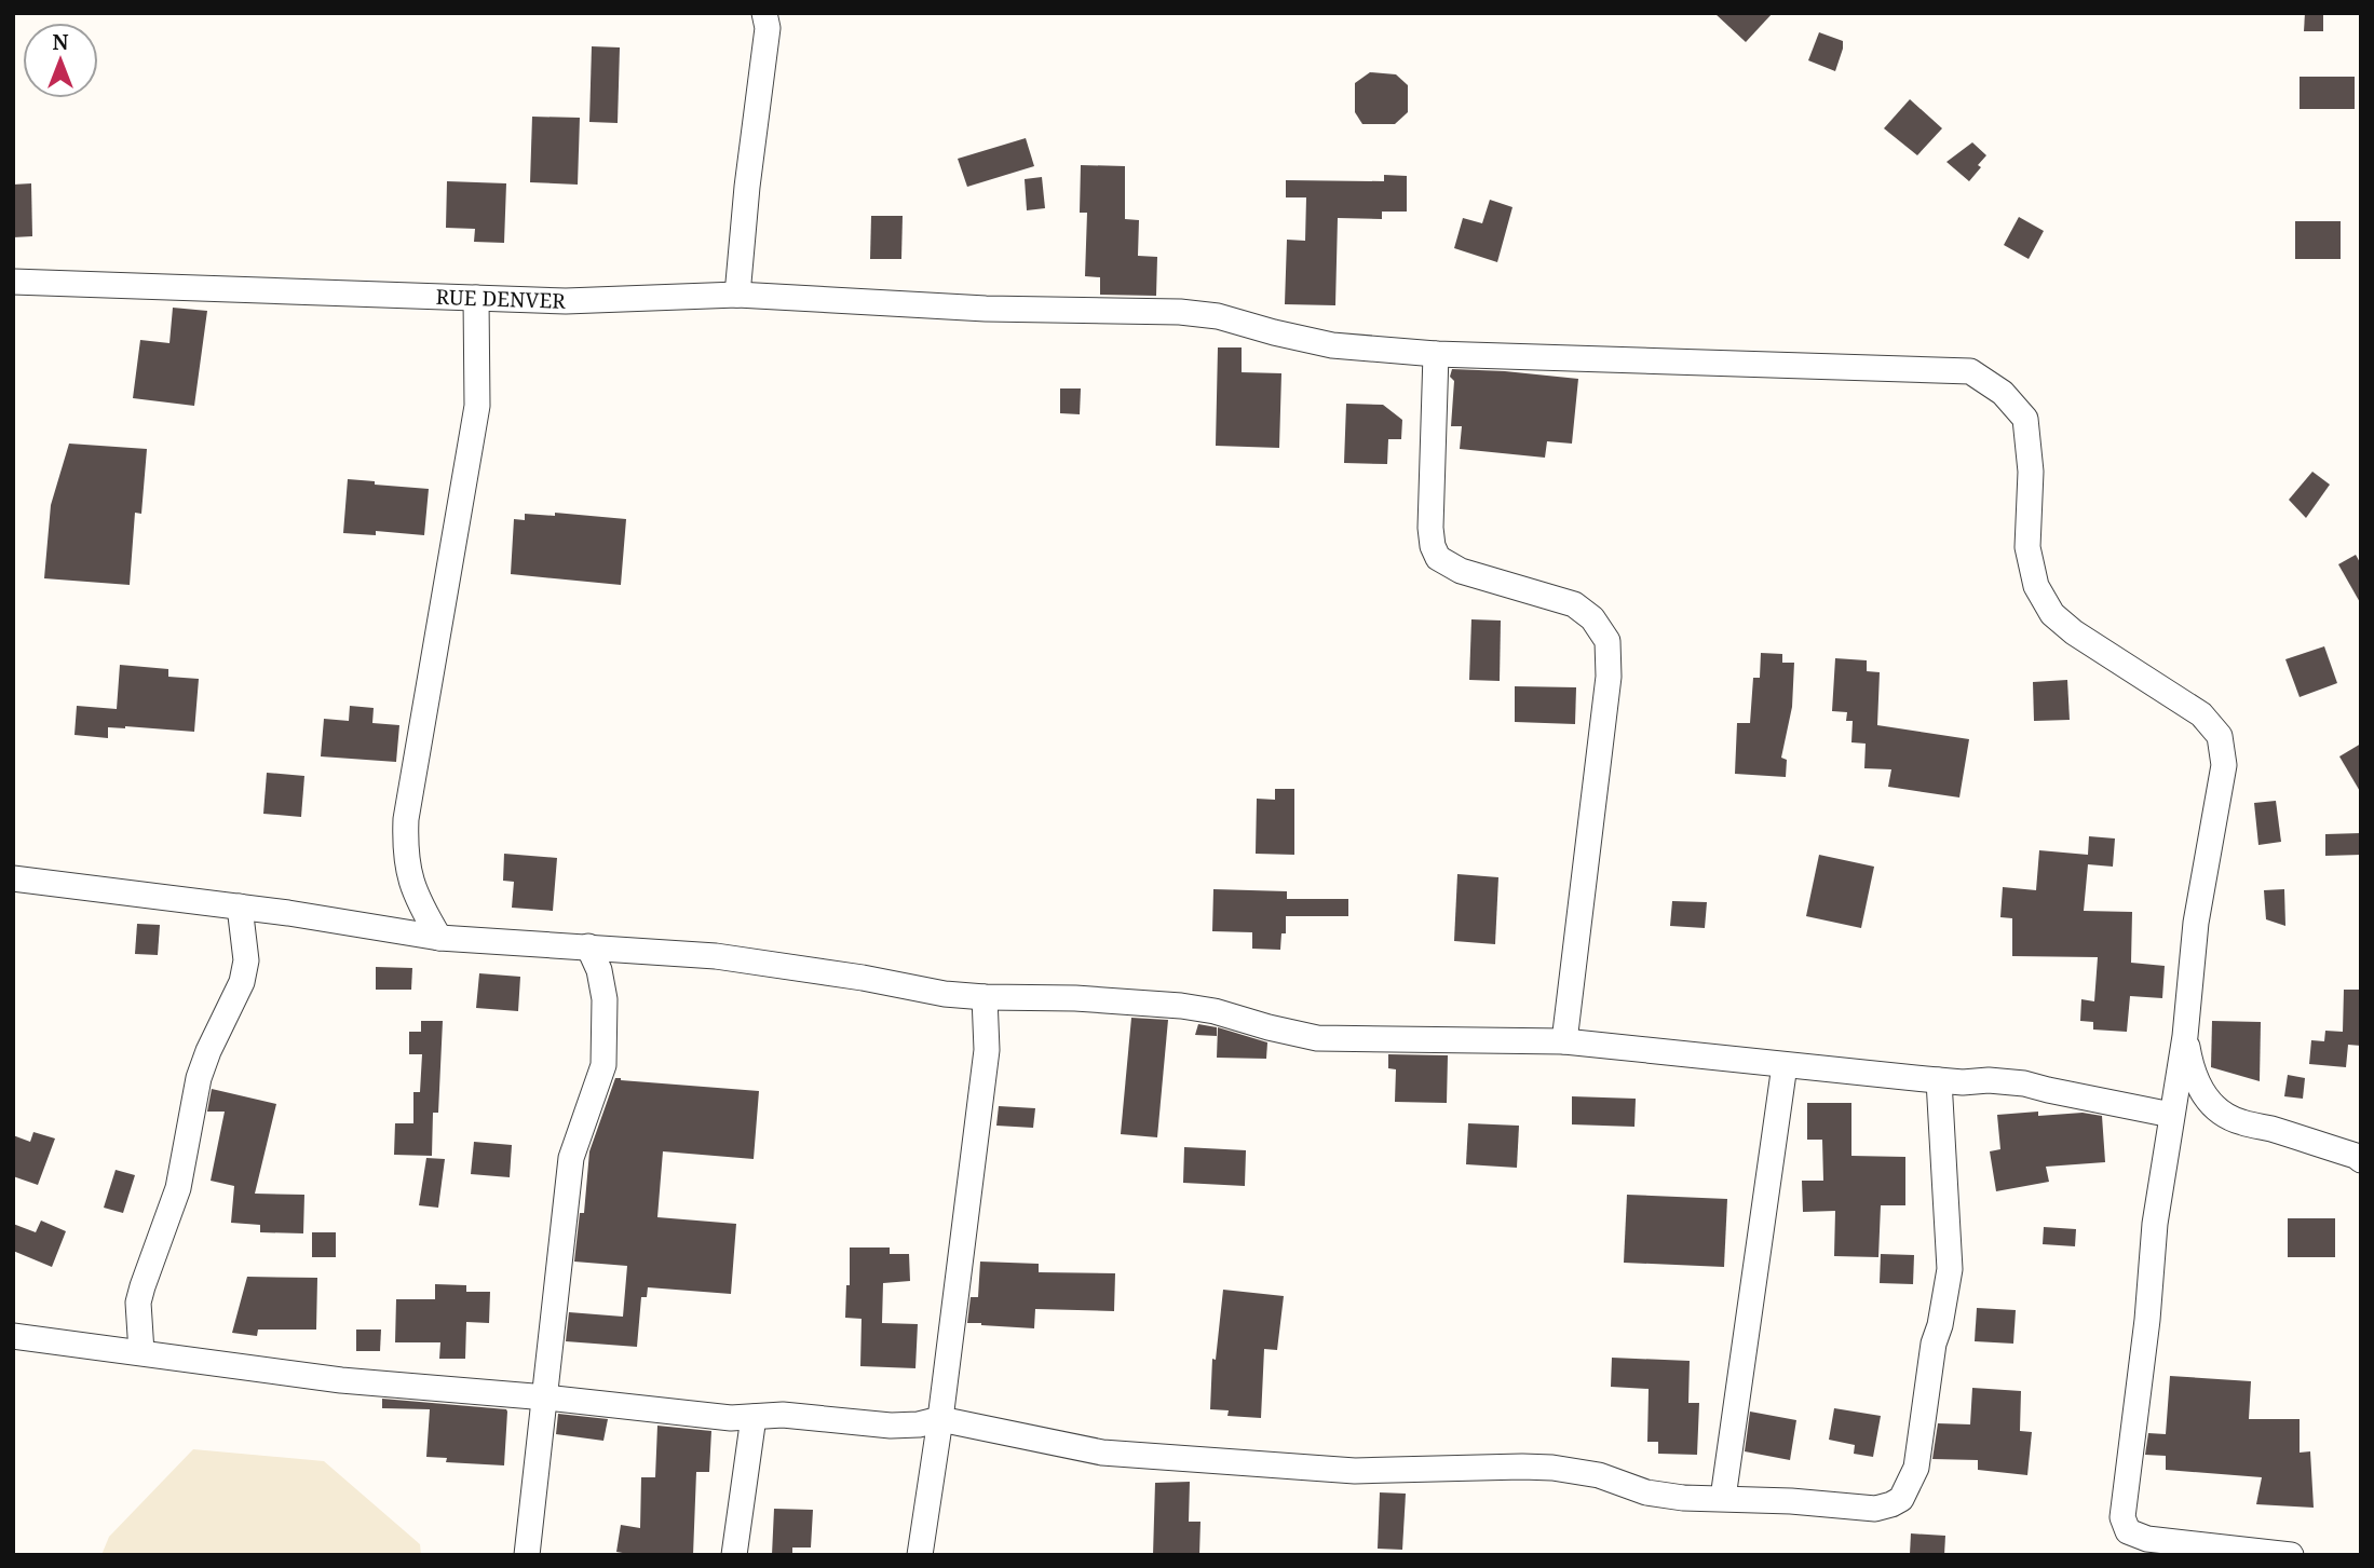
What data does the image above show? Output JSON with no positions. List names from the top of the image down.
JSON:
{
  "streets": {
    "street": ["RUE DENVER"]
  },
  "north": "top"
}
